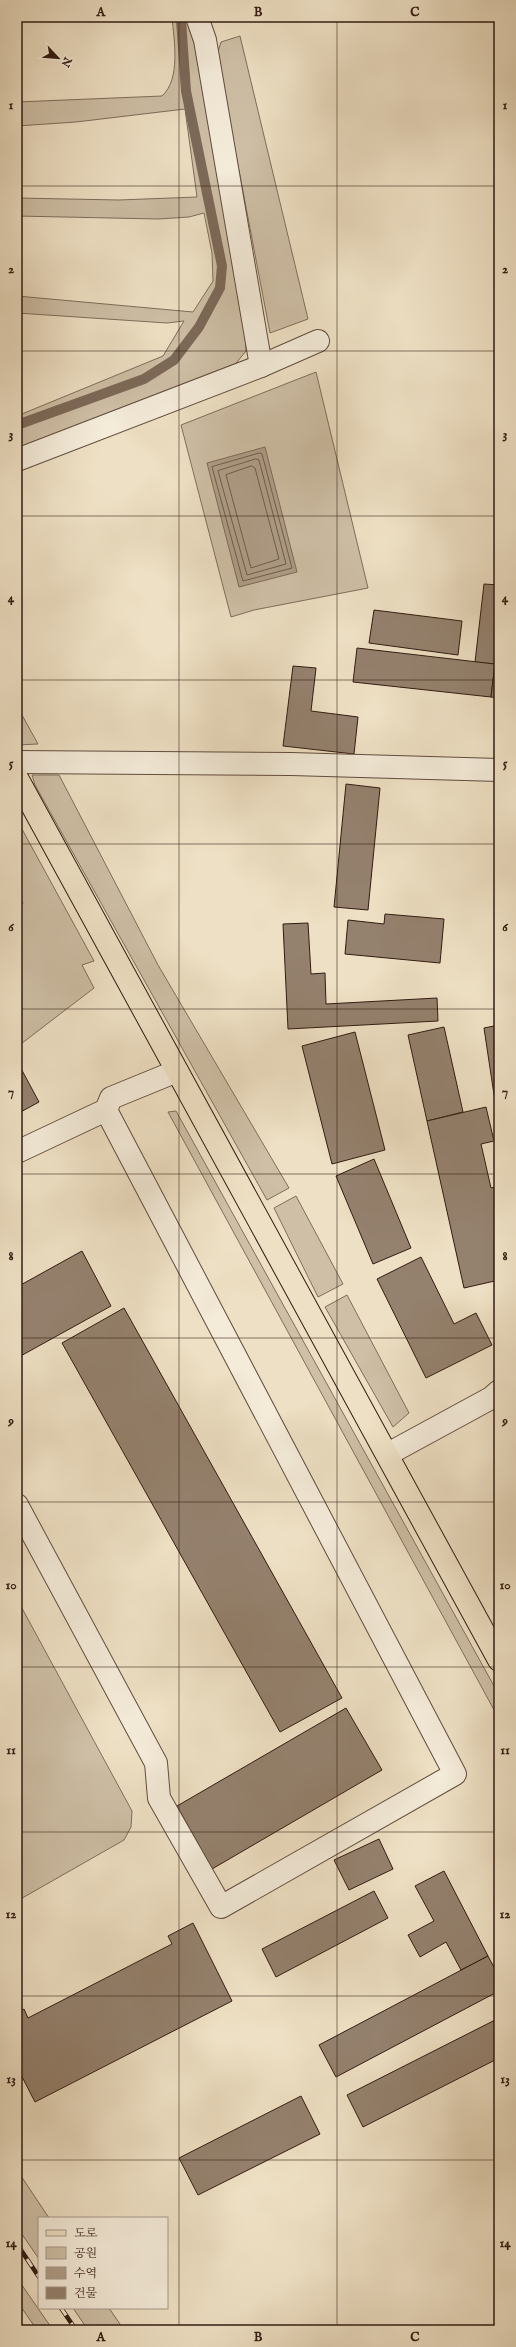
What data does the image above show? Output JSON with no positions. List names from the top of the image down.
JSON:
{
  "legend": [
    "도로",
    "공원",
    "수역",
    "건물"
  ],
  "north": "bottom right",
  "grid": {
    "columns": ["A", "B", "C"],
    "rows": [
      "1",
      "2",
      "3",
      "4",
      "5",
      "6",
      "7",
      "8",
      "9",
      "10",
      "11",
      "12",
      "13",
      "14"
    ]
  }
}
